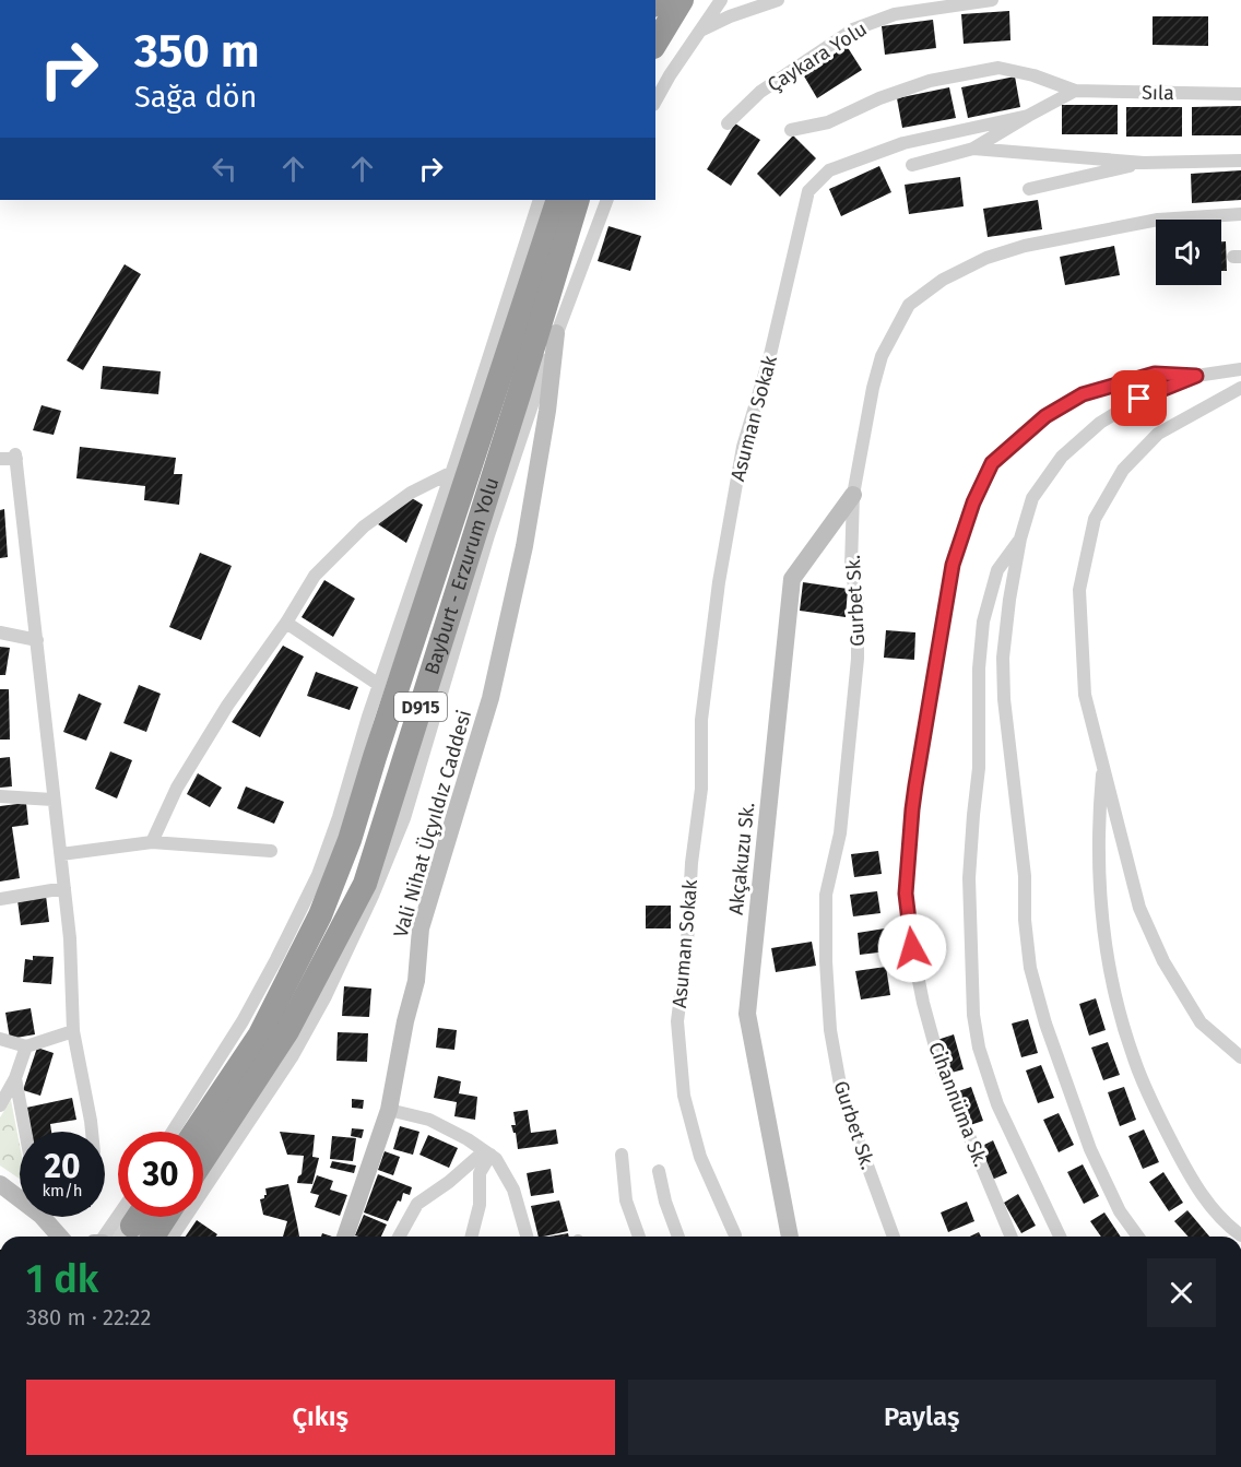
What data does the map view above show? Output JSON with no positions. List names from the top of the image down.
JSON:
{
  "streets": {
    "highway": ["Bayburt - Erzurum Yolu", "D915"],
    "main road": ["Vali Nihat Üçyıldız Caddesi", "Akçakuzu Sk."],
    "street": [
      "Çaykara Yolu",
      "Sıla",
      "Asuman Sokak",
      "Gurbet Sk.",
      "Cihannüma Sk."
    ]
  },
  "crossings": [
    ["Gurbet Sk.", "Akçakuzu Sk."]
  ],
  "page": {
    "turn": ["350 m", "Sağa dön"],
    "speed": "20 km/h",
    "limit": "30",
    "heading": ["1 dk", "380 m · 22:22"],
    "buttons": ["Çıkış", "Paylaş"]
  }
}
